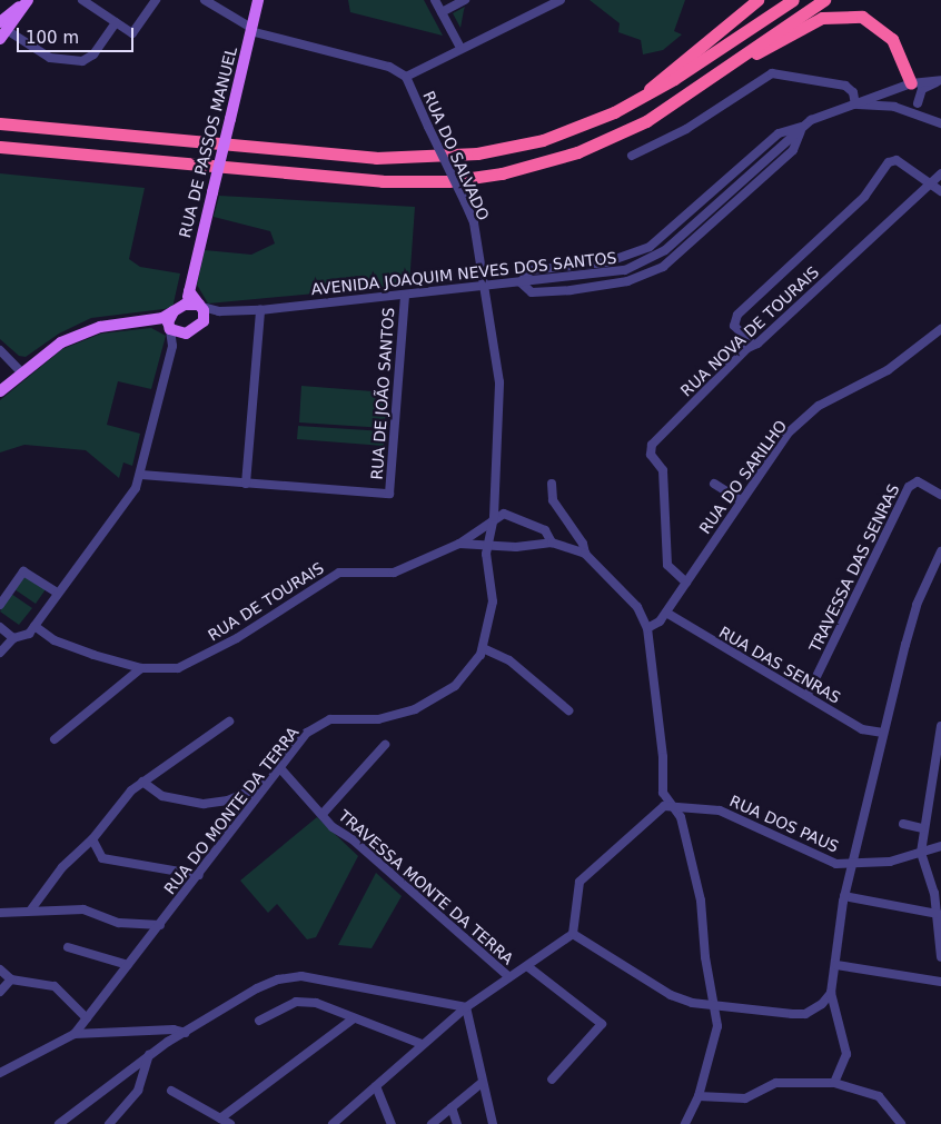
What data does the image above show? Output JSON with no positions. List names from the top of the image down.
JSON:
{
  "streets": {
    "main road": ["RUA DE PASSOS MANUEL"],
    "street": [
      "RUA DO SALVADO",
      "AVENIDA JOAQUIM NEVES DOS SANTOS",
      "RUA NOVA DE TOURAIS",
      "RUA DE JOÃO SANTOS",
      "RUA DO SARILHO",
      "TRAVESSA DAS SENRAS",
      "RUA DE TOURAIS",
      "RUA DAS SENRAS",
      "RUA DO MONTE DA TERRA",
      "RUA DOS PAUS",
      "TRAVESSA MONTE DA TERRA"
    ]
  },
  "crossings": [
    ["RUA DO SALVADO", "AVENIDA JOAQUIM NEVES DOS SANTOS"],
    ["RUA DO SALVADO", "RUA DE TOURAIS"],
    ["RUA DO SALVADO", "RUA DO MONTE DA TERRA"],
    ["AVENIDA JOAQUIM NEVES DOS SANTOS", "RUA DE JOÃO SANTOS"],
    ["RUA NOVA DE TOURAIS", "RUA DO SARILHO"],
    ["RUA DO SARILHO", "RUA DE TOURAIS"],
    ["RUA DO SARILHO", "RUA DAS SENRAS"],
    ["TRAVESSA DAS SENRAS", "RUA DAS SENRAS"],
    ["RUA DE TOURAIS", "RUA DO MONTE DA TERRA"],
    ["RUA DO MONTE DA TERRA", "TRAVESSA MONTE DA TERRA"]
  ],
  "scale_bar": "100 m"
}
